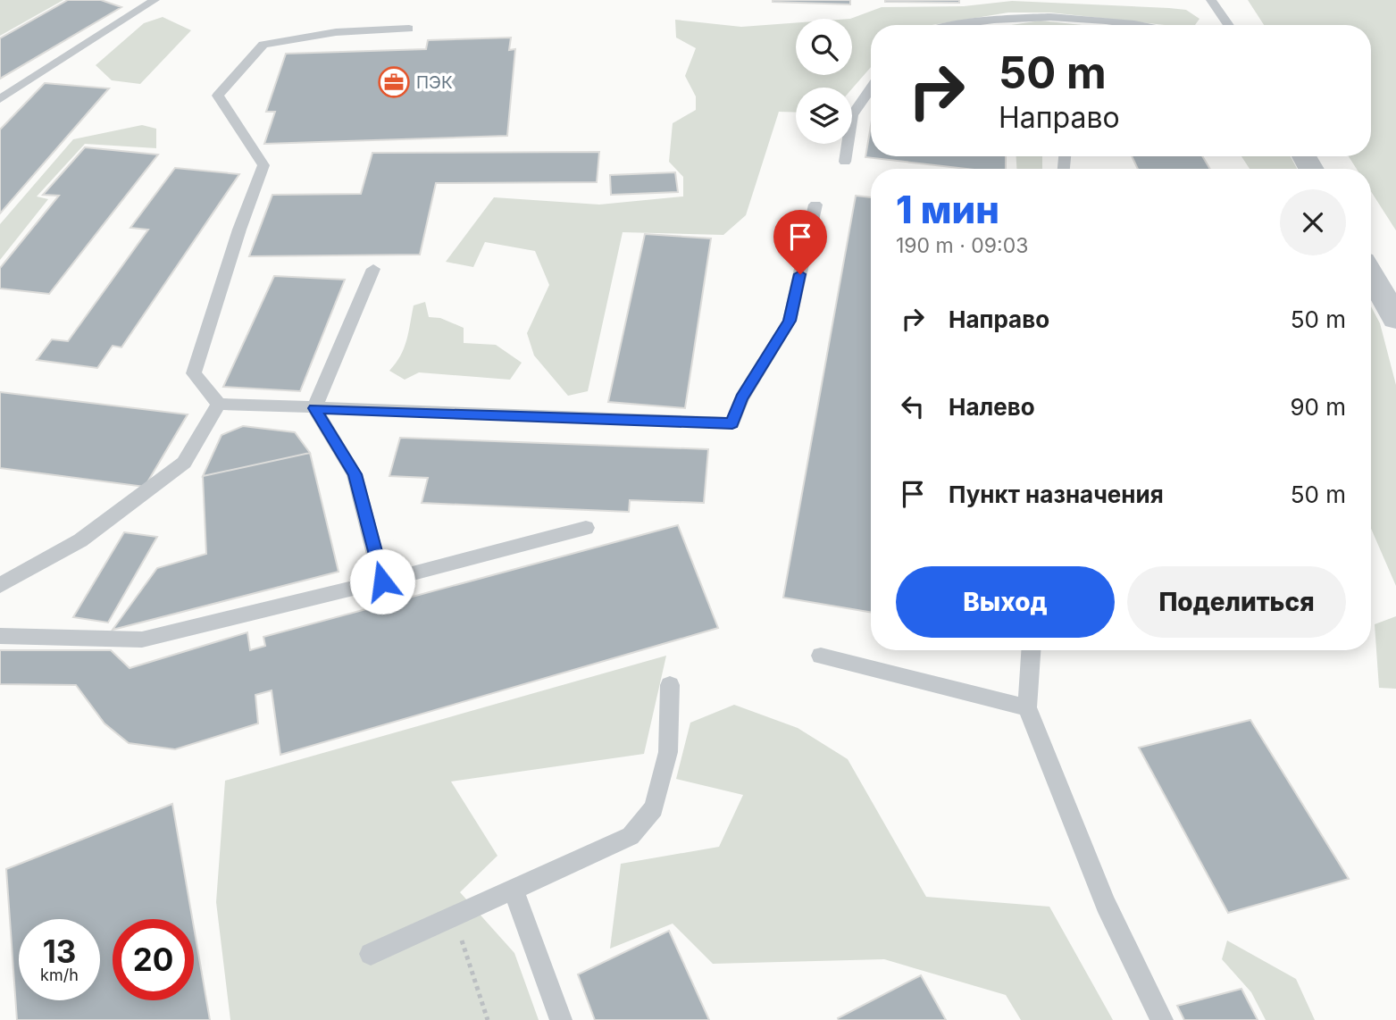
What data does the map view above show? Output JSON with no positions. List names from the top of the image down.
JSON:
{
  "places": {
    "office": ["ПЭК"]
  },
  "page": {
    "turn": ["50 m", "Направо"],
    "heading": ["1 мин", "190 m · 09:03"],
    "list": [
      {
        "name": "Направо",
        "value": "50 m"
      },
      {
        "name": "Налево",
        "value": "90 m"
      },
      {
        "name": "Пункт назначения",
        "value": "50 m"
      }
    ],
    "buttons": ["Выход", "Поделиться"],
    "speed": "13 km/h",
    "limit": "20"
  }
}
